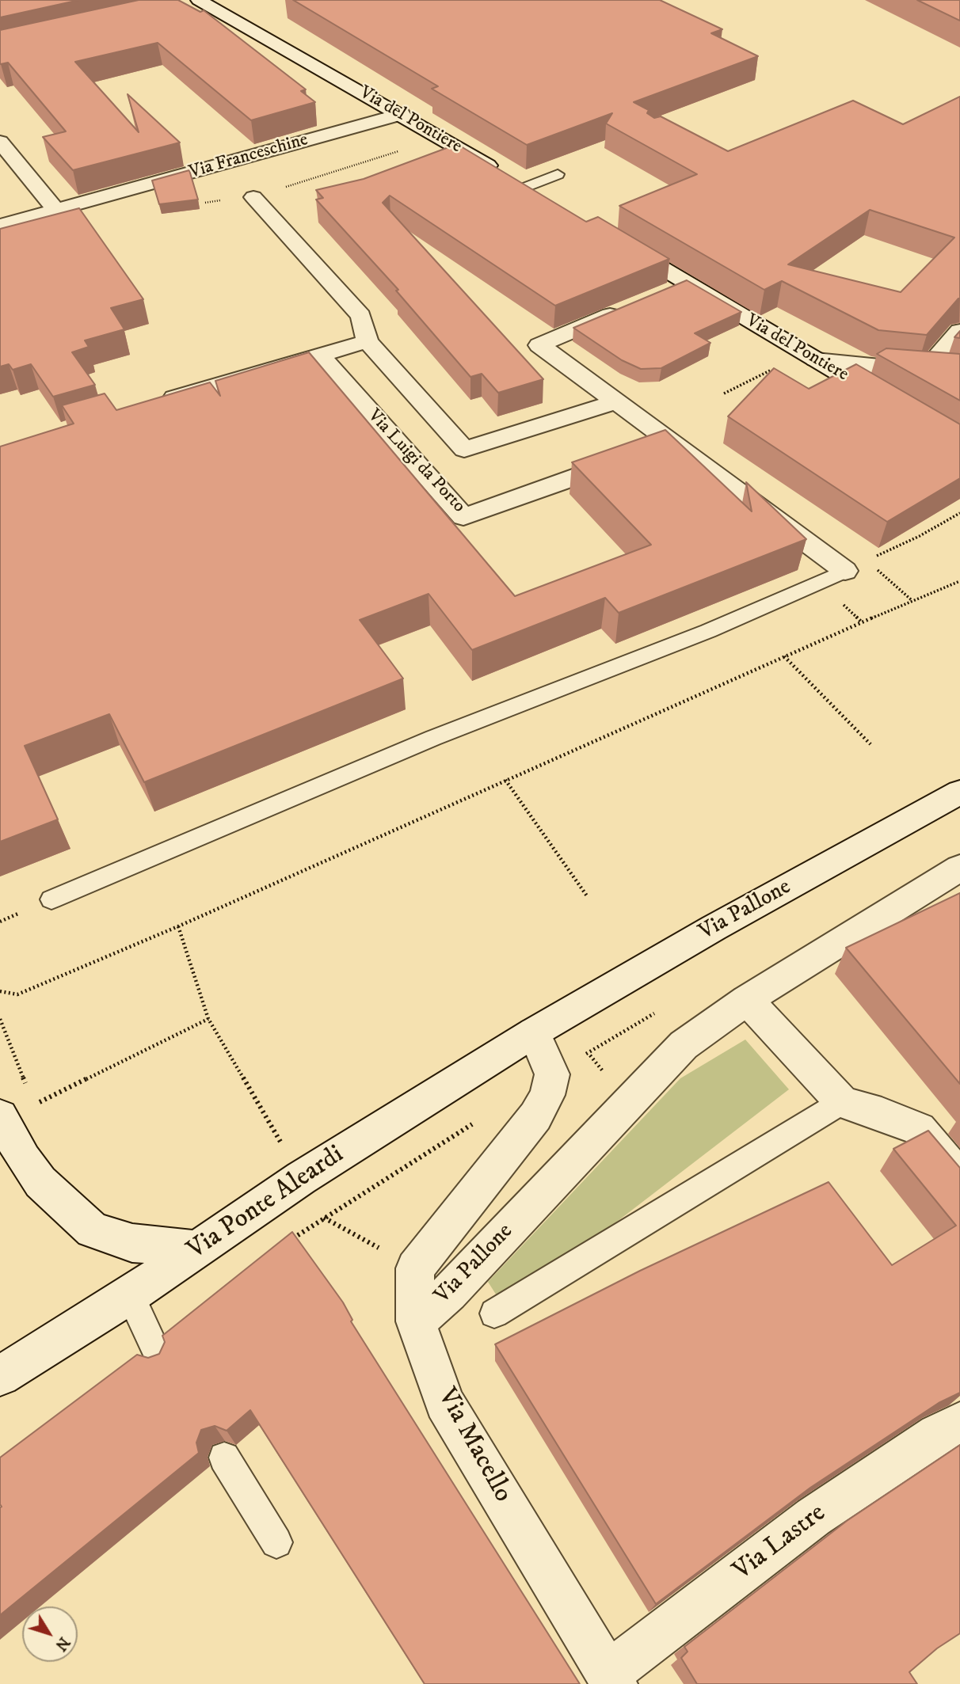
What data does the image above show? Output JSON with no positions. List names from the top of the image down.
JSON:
{
  "streets": {
    "street": [
      "Via del Pontiere",
      "Via Franceschine",
      "Via Luigi da Porto",
      "Via Pallone",
      "Via Ponte Aleardi",
      "Via Macello",
      "Via Lastre"
    ]
  },
  "crossings": [
    ["Via del Pontiere", "Via Franceschine"],
    ["Via Pallone", "Via Ponte Aleardi"],
    ["Via Pallone", "Via Macello"],
    ["Via Macello", "Via Lastre"]
  ],
  "north": "bottom right"
}
